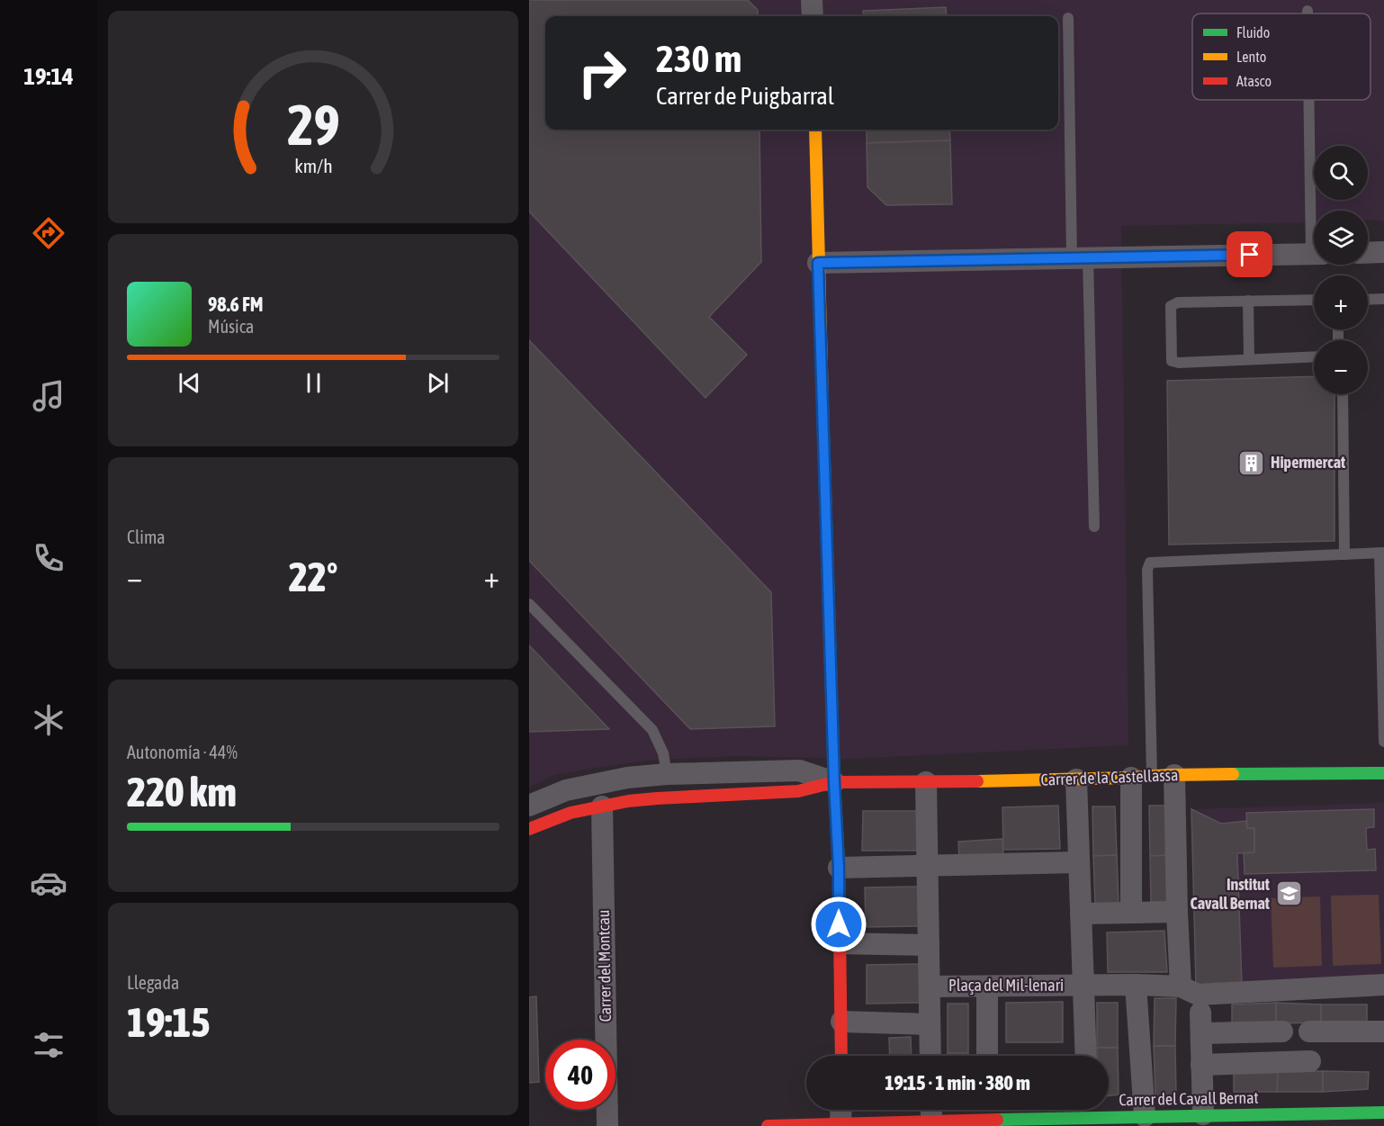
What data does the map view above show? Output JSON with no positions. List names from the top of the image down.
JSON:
{
  "streets": {
    "street": [
      "Carrer de la Castellassa",
      "Carrer del Montcau",
      "Plaça del Mil-lenari",
      "Carrer del Cavall Bernat"
    ]
  },
  "crossings": [
    ["Carrer de la Castellassa", "Carrer del Montcau"],
    ["Carrer de la Castellassa", "Plaça del Mil-lenari"]
  ],
  "places": {
    "building": ["Hipermercat"],
    "school or university": ["Institut Cavall Bernat"]
  },
  "legend": ["Fluido", "Lento", "Atasco"],
  "page": {
    "tabs": "19:14",
    "turn": ["230 m", "Carrer de Puigbarral"],
    "map_buttons": ["+", "−"],
    "song": ["98.6 FM", "Música"],
    "tile": [
      "Clima",
      ["Autonomía · 44%", "220 km"],
      ["Llegada", "19:15"]
    ],
    "heat": ["−", "22°", "+"],
    "limit": "40",
    "trip": "19:15 · 1 min · 380 m",
    "gauge": ["29", "km/h"]
  }
}
